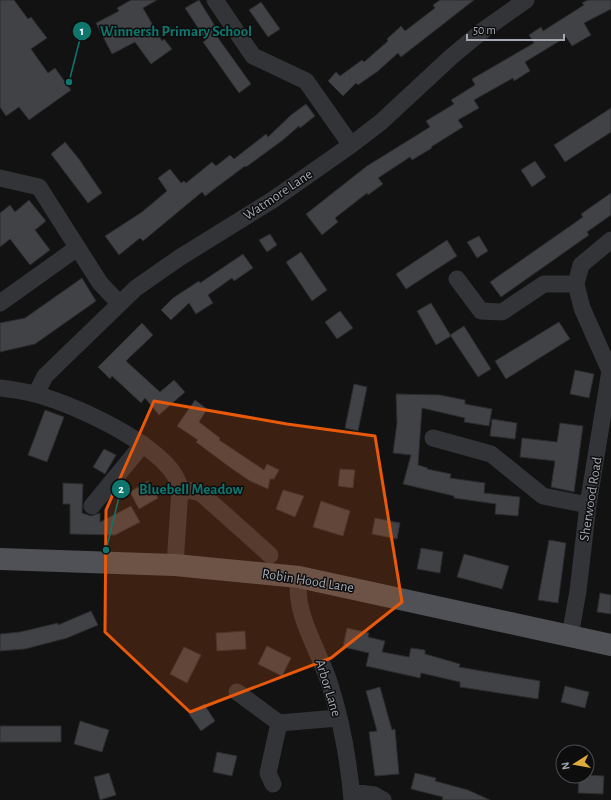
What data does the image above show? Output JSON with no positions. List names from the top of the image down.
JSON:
{
  "streets": {
    "main road": ["Robin Hood Lane"],
    "street": ["Watmore Lane", "Sherwood Road", "Arbor Lane"]
  },
  "crossings": [
    ["Sherwood Road", "Robin Hood Lane"],
    ["Robin Hood Lane", "Arbor Lane"]
  ],
  "places": ["Winnersh Primary School", "Bluebell Meadow"],
  "scale_bar": "50 m",
  "north": "left"
}
